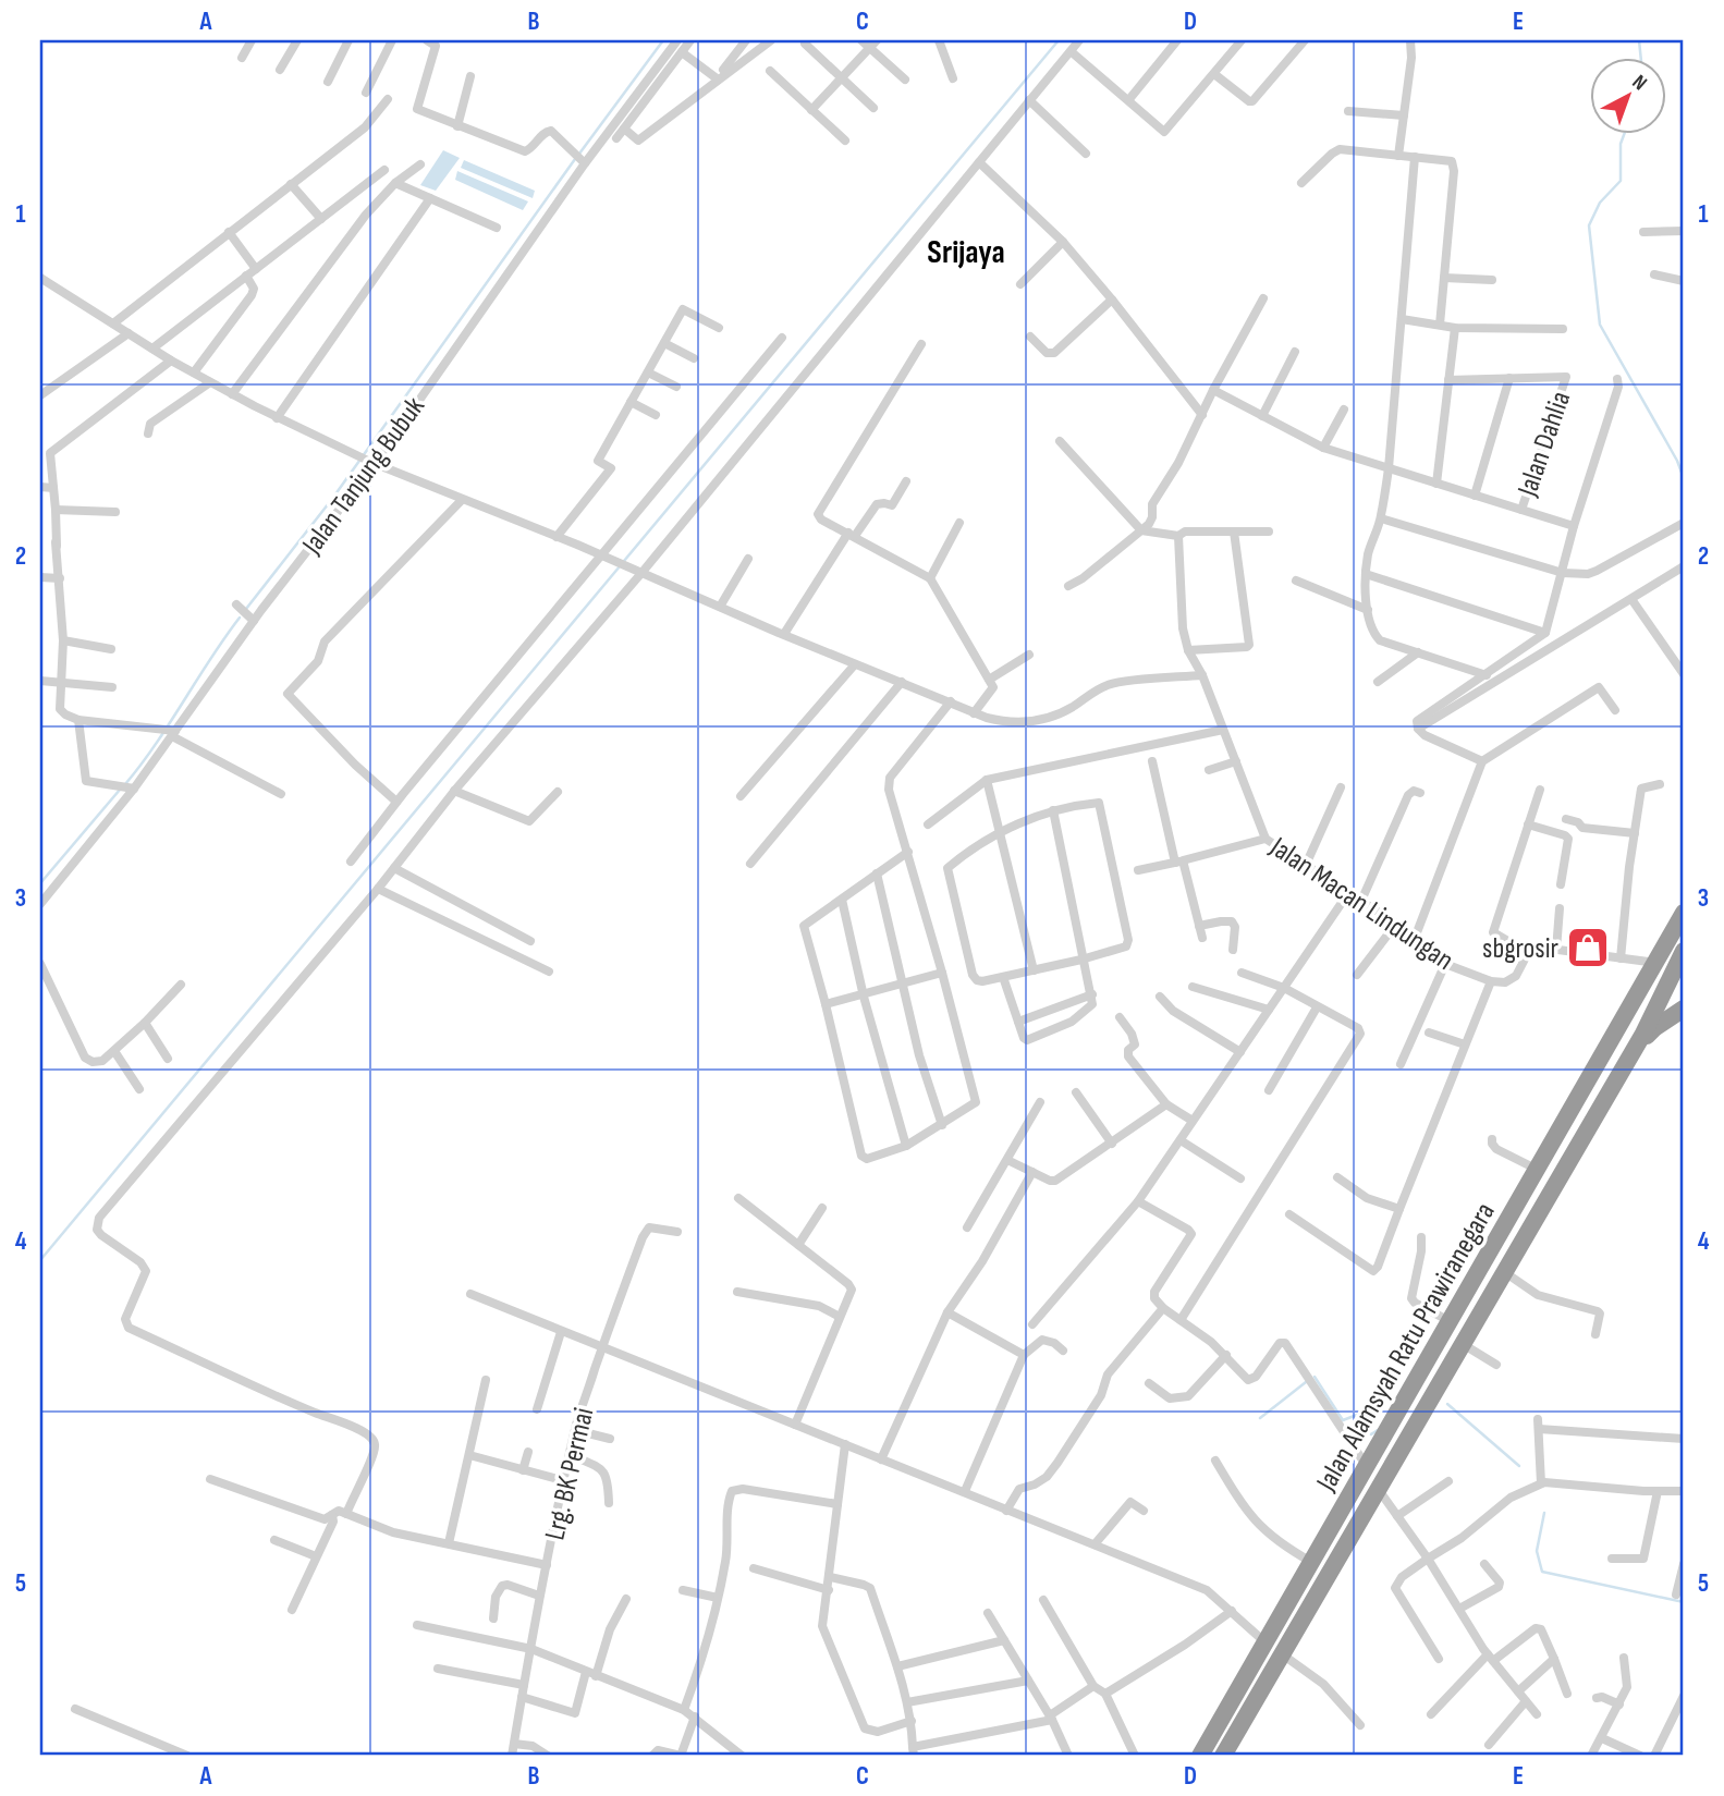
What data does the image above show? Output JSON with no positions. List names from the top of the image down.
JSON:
{
  "streets": {
    "highway": ["Jalan Alamsyah Ratu Prawiranegara"],
    "street": [
      "Jalan Dahlia",
      "Jalan Tanjung Bubuk",
      "Jalan Macan Lindungan",
      "Lrg. BK Permai"
    ]
  },
  "districts": ["Srijaya"],
  "places": {
    "shop": ["sbgrosir"]
  },
  "north": "top right",
  "grid": {
    "columns": [
      "A",
      "B",
      "C",
      "D",
      "E"
    ],
    "rows": [
      "1",
      "2",
      "3",
      "4",
      "5"
    ]
  }
}
